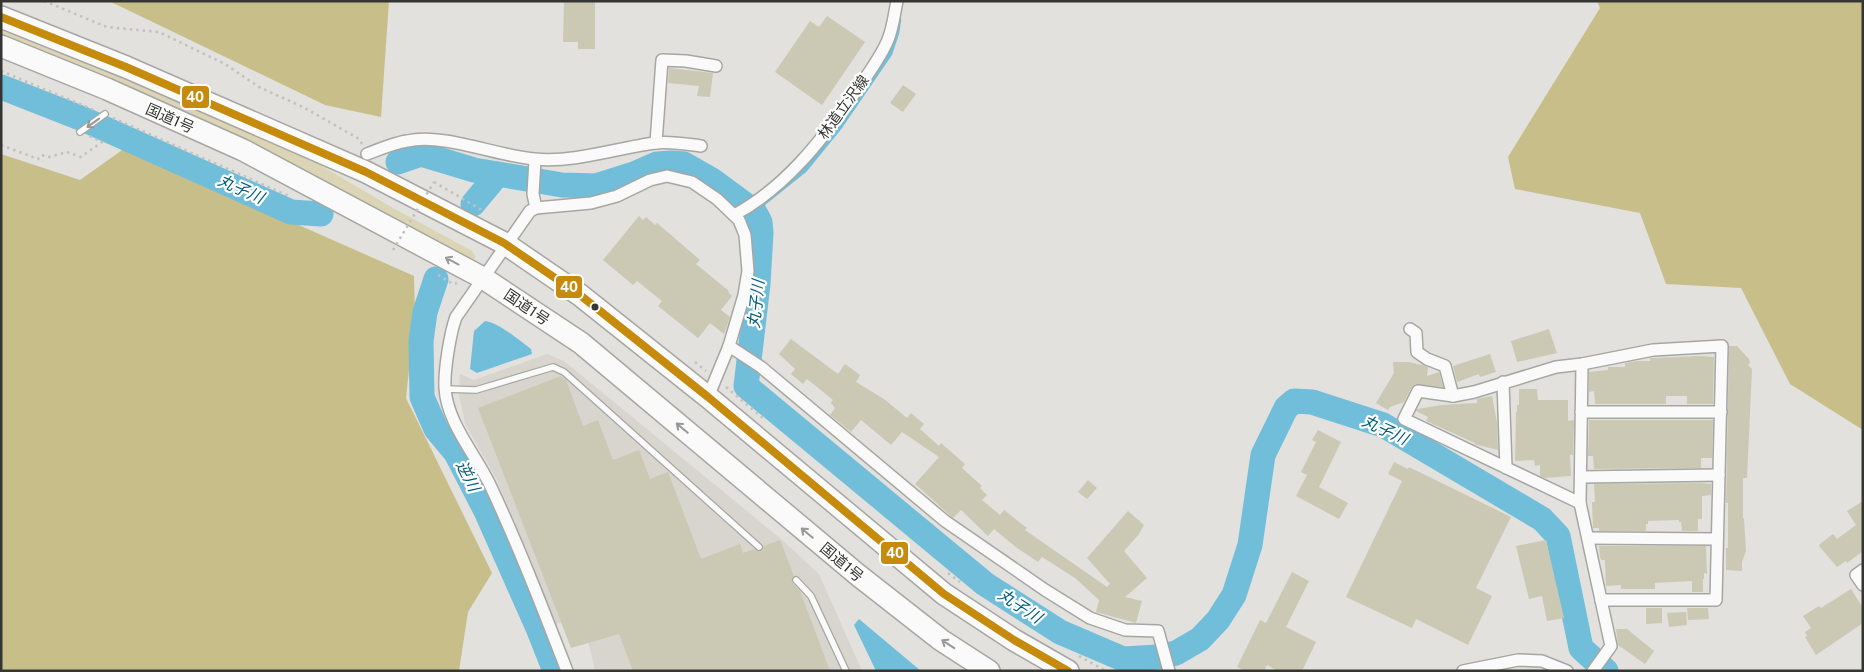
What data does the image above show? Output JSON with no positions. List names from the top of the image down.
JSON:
{
  "streets": {
    "highway": ["国道1号"],
    "street": ["林道立沢線"]
  },
  "water": ["丸子川", "逆川"],
  "lines": ["transit line 40"]
}
